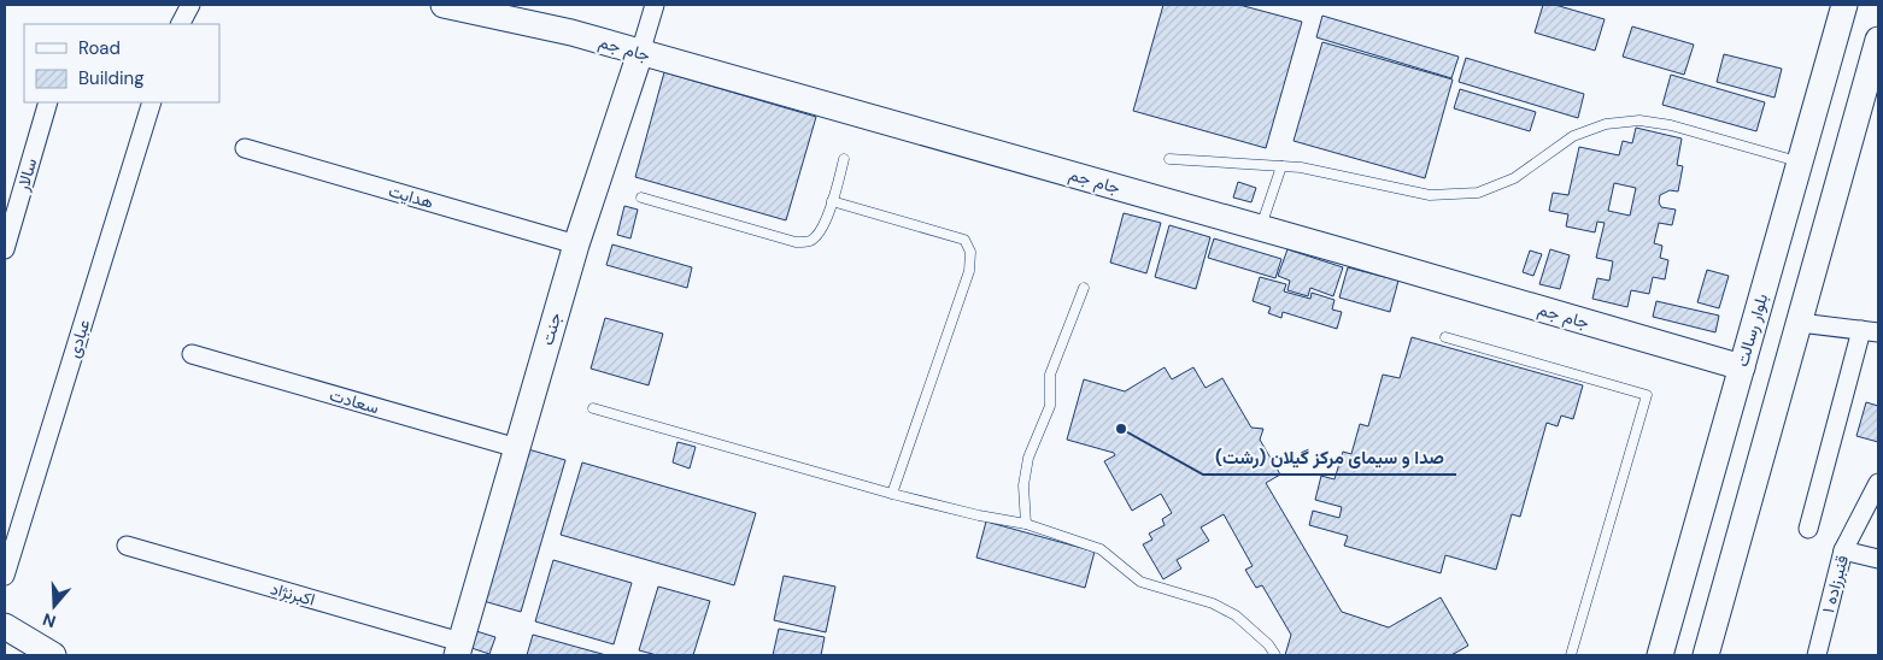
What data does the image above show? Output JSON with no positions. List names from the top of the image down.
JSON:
{
  "streets": {
    "street": [
      "جام جم",
      "سالار",
      "هدایت",
      "جنت",
      "بلوار رسالت",
      "عبادی",
      "سعادت",
      "قنبرزاده ۱",
      "اکبرنژاد"
    ]
  },
  "crossings": [
    ["جام جم", "جنت"],
    ["جام جم", "بلوار رسالت"],
    ["هدایت", "جنت"],
    ["جنت", "سعادت"],
    ["جنت", "اکبرنژاد"]
  ],
  "places": ["صدا و سیمای مرکز گیلان (رشت)"],
  "legend": ["Road", "Building"],
  "north": "bottom"
}
